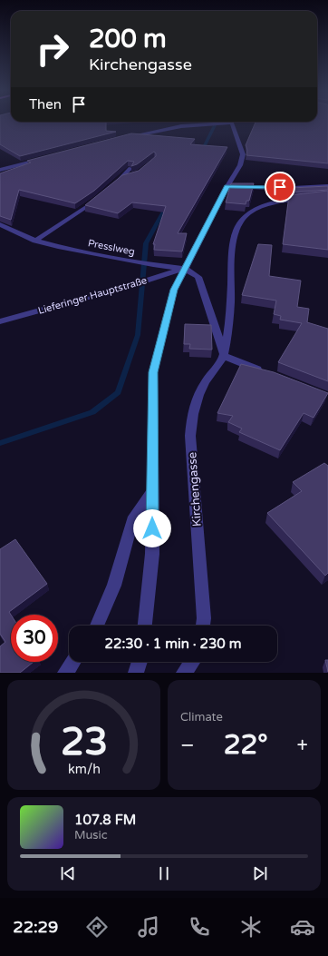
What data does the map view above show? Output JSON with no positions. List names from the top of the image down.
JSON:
{
  "streets": {
    "street": ["Presslweg", "Lieferinger Hauptstraße", "Kirchengasse"]
  },
  "crossings": [
    ["Presslweg", "Lieferinger Hauptstraße"]
  ],
  "page": {
    "turn": ["200 m", "Kirchengasse"],
    "then": "Then",
    "limit": "30",
    "trip": "22:30 · 1 min · 230 m",
    "tile": "Climate",
    "heat": ["−", "22°", "+"],
    "song": ["107.8 FM", "Music"],
    "tabs": "22:29",
    "gauge": ["23", "km/h"]
  }
}
